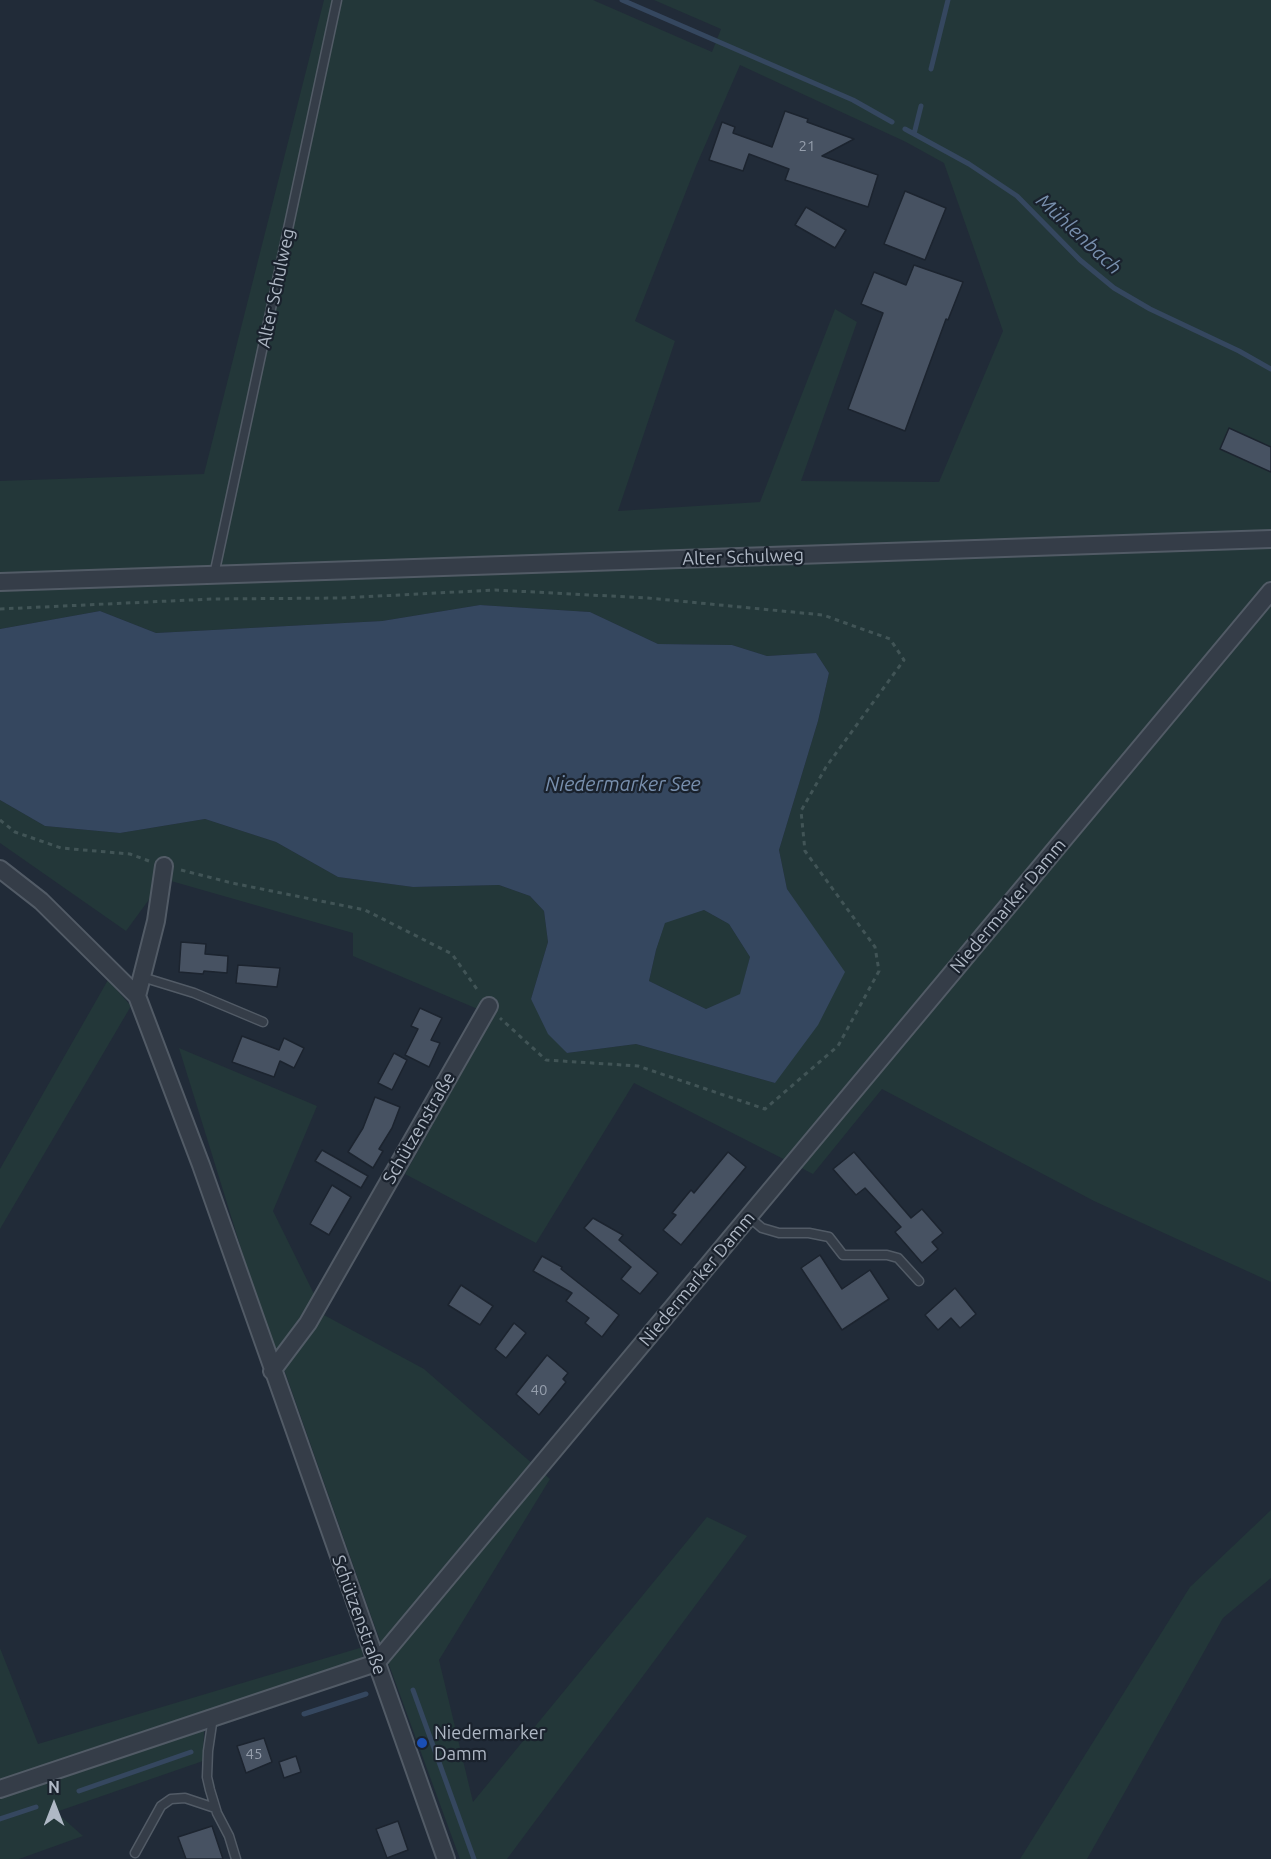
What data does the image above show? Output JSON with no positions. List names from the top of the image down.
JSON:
{
  "streets": {
    "street": ["Alter Schulweg", "Niedermarker Damm", "Schützenstraße"]
  },
  "crossings": [
    ["Niedermarker Damm", "Schützenstraße"]
  ],
  "water": ["Mühlenbach", "Niedermarker See"],
  "places": ["Niedermarker Damm"],
  "house_numbers": ["21", "40", "45"],
  "north": "top"
}
